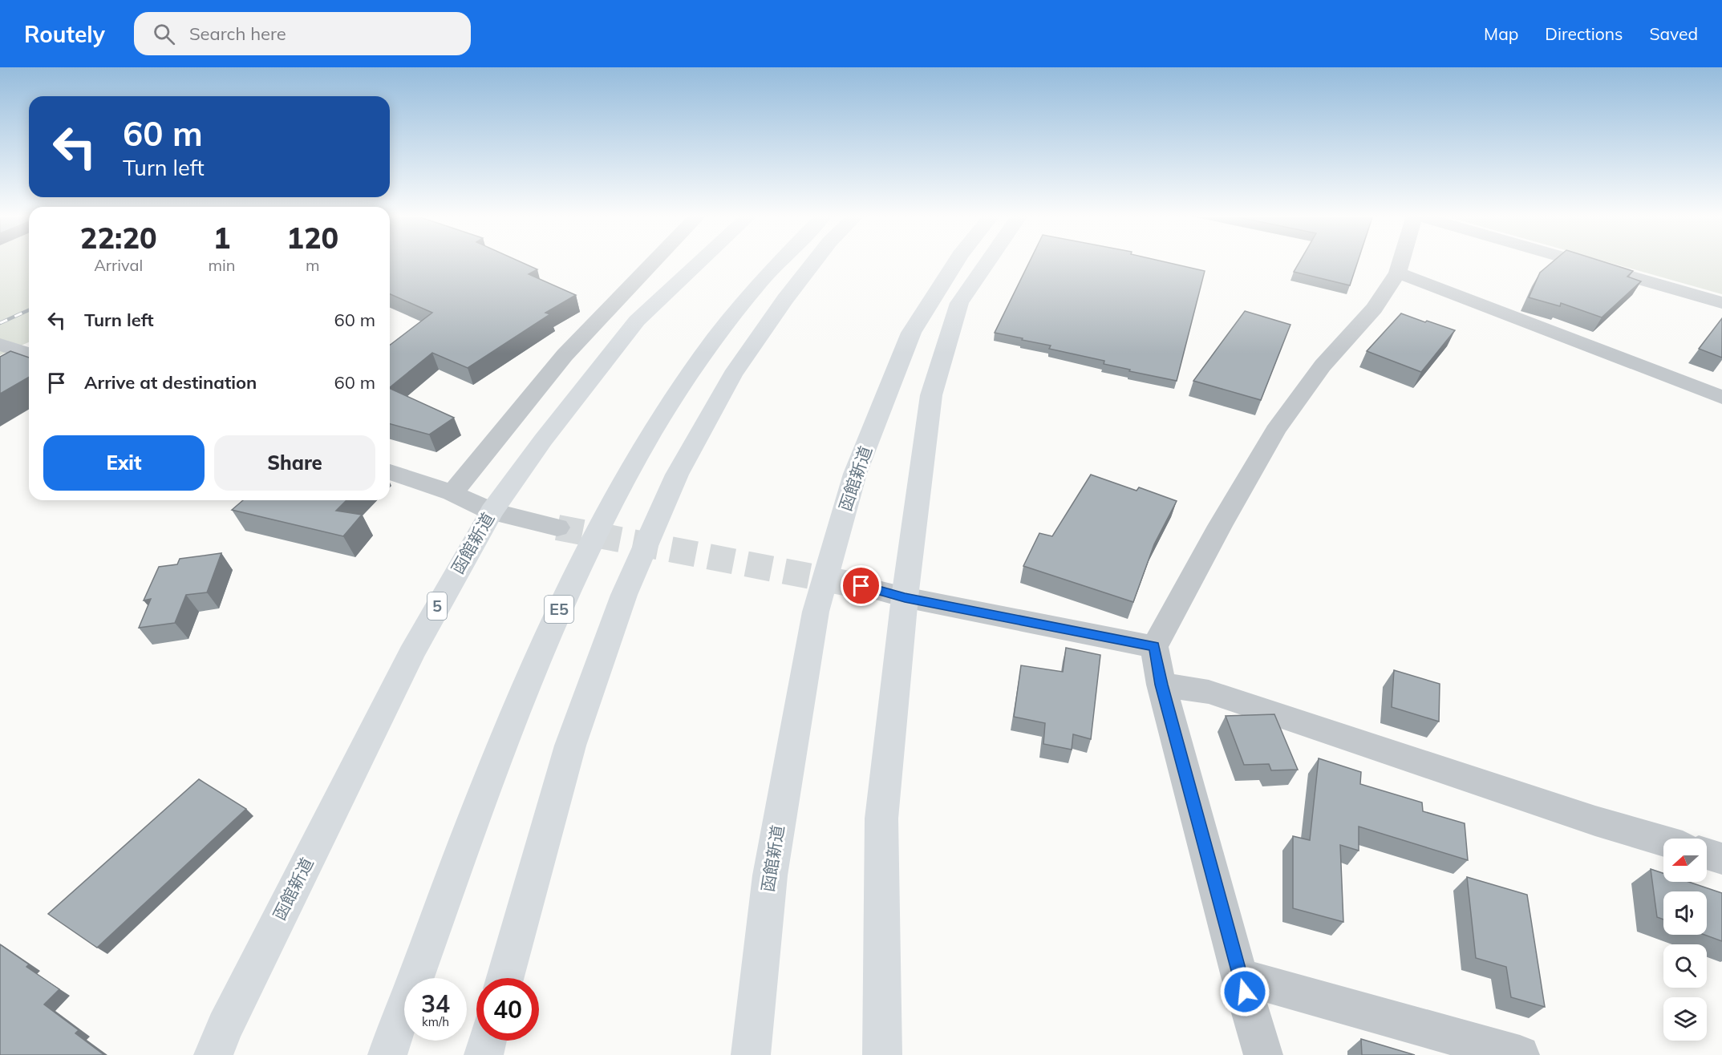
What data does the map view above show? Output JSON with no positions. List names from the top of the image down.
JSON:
{
  "streets": {
    "highway": ["函館新道", "5", "E5"]
  },
  "north": "left",
  "page": {
    "header": "Routely",
    "search": "Search here",
    "nav": ["Map", "Directions", "Saved"],
    "turn": ["60 m", "Turn left"],
    "eta": [
      "22:20",
      "Arrival",
      "1",
      "min",
      "120",
      "m"
    ],
    "list": [
      {
        "name": "Turn left",
        "value": "60 m"
      },
      {
        "name": "Arrive at destination",
        "value": "60 m"
      }
    ],
    "buttons": ["Exit", "Share"],
    "speed": "34 km/h",
    "limit": "40"
  }
}
